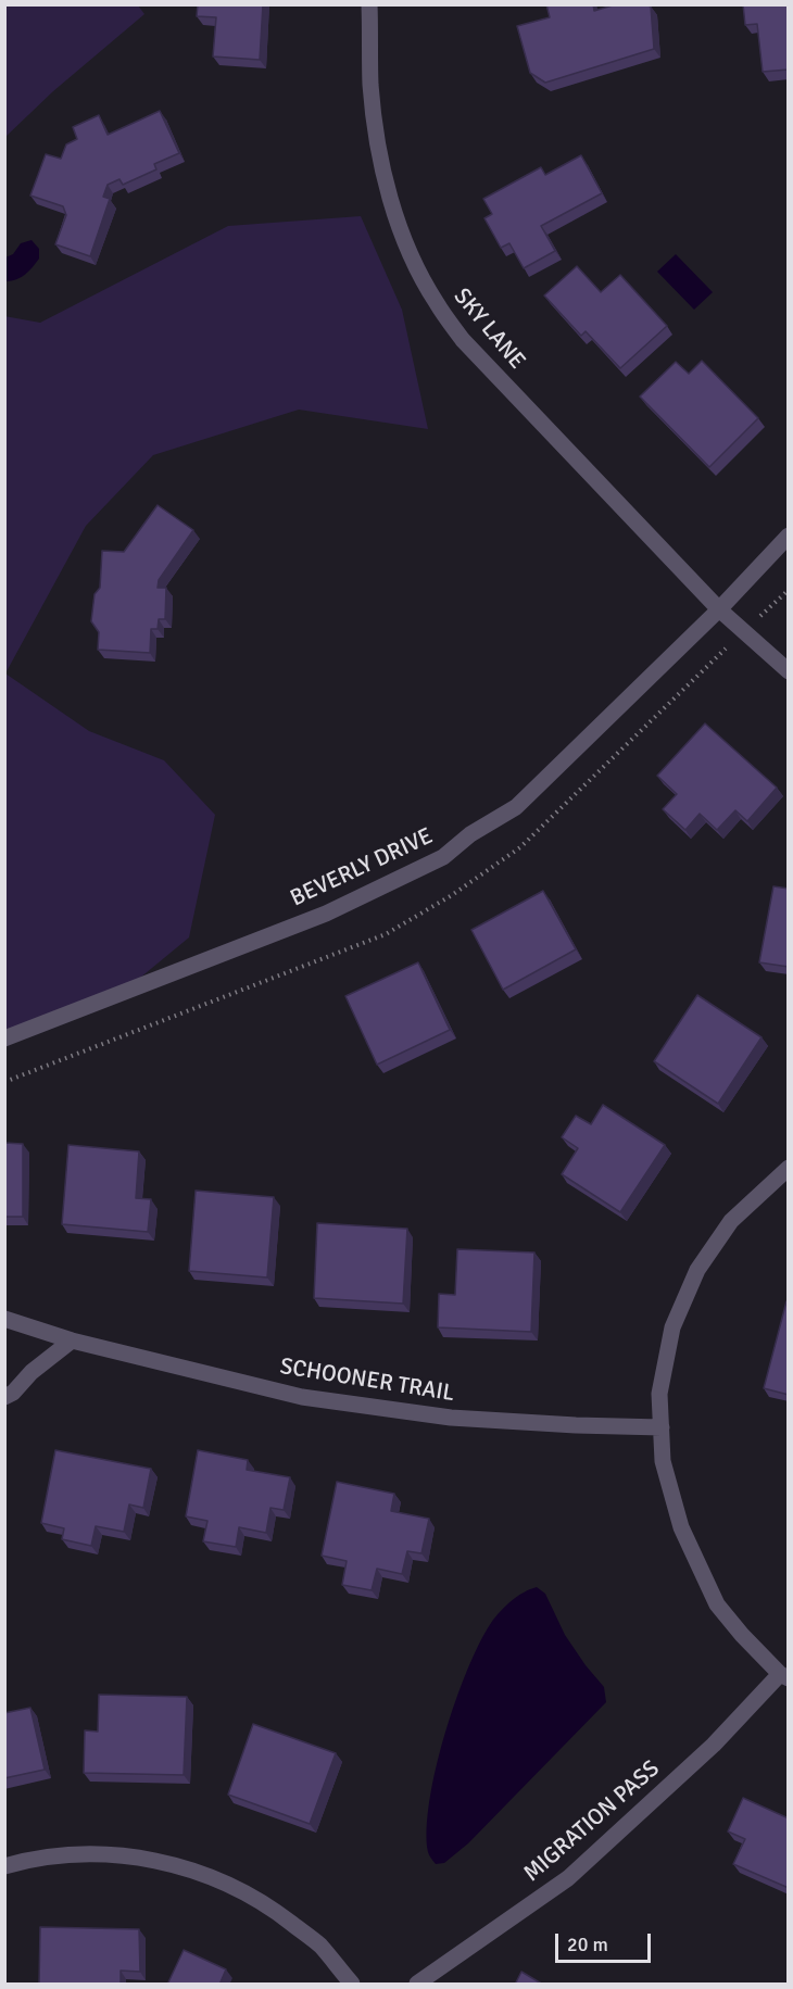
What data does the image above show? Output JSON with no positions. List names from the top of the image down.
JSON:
{
  "streets": {
    "street": [
      "SKY LANE",
      "BEVERLY DRIVE",
      "SCHOONER TRAIL",
      "MIGRATION PASS"
    ]
  },
  "crossings": [
    ["SKY LANE", "BEVERLY DRIVE"]
  ],
  "scale_bar": "20 m"
}
